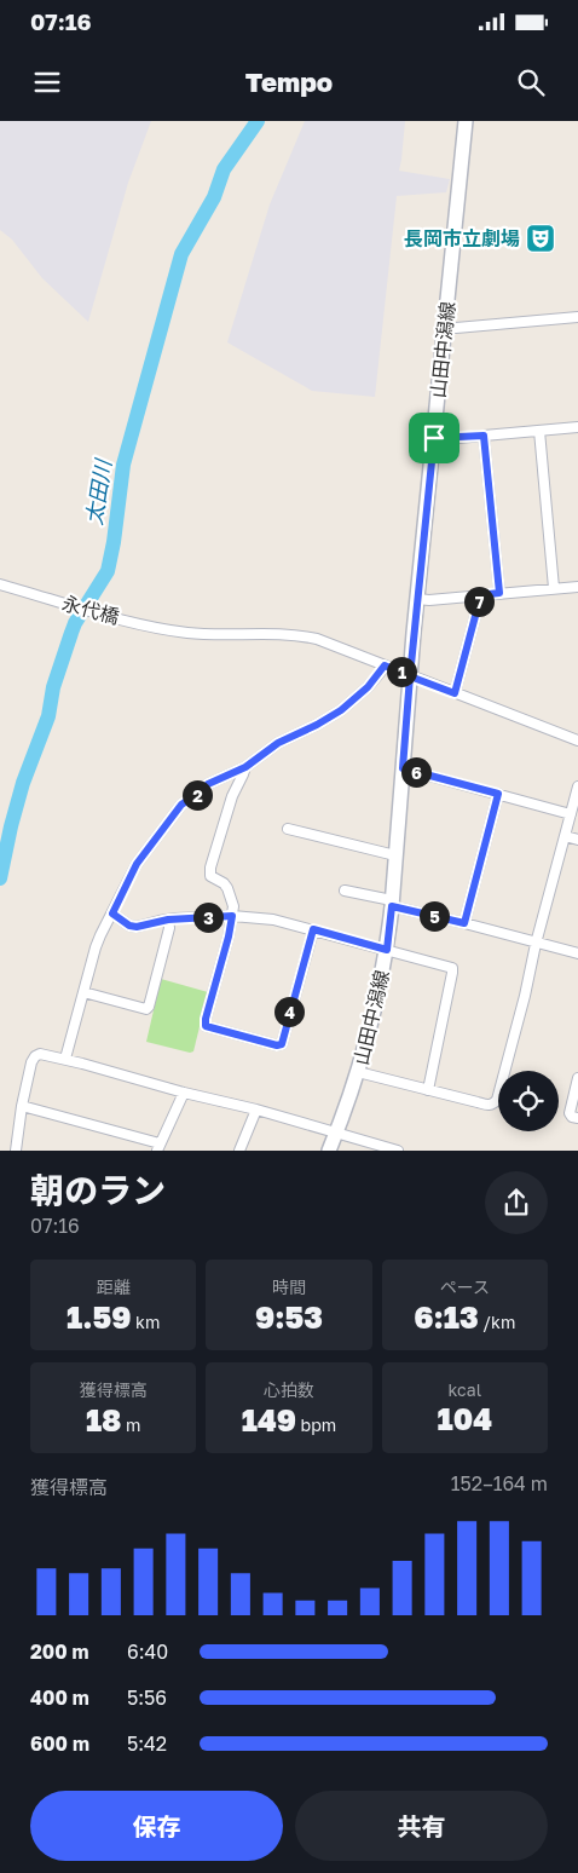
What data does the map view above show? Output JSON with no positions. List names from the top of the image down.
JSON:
{
  "streets": {
    "main road": ["山田中潟線"],
    "street": ["永代橋"]
  },
  "crossings": [
    ["山田中潟線", "永代橋"]
  ],
  "water": ["太田川"],
  "places": {
    "theatre": ["長岡市立劇場"]
  },
  "page": {
    "status": "07:16",
    "header": "Tempo",
    "pins": [
      "7",
      "1",
      "6",
      "2",
      "5",
      "3",
      "4"
    ],
    "heading": ["朝のラン", "07:16"],
    "stats": [
      ["距離", "1.59 km"],
      ["時間", "9:53"],
      ["ペース", "6:13 /km"],
      ["獲得標高", "18 m"],
      ["心拍数", "149 bpm"],
      ["kcal", "104"]
    ],
    "chart": ["獲得標高", "152–164 m"],
    "list": [
      {
        "name": "200 m",
        "note": "6:40"
      },
      {
        "name": "400 m",
        "note": "5:56"
      },
      {
        "name": "600 m",
        "note": "5:42"
      }
    ],
    "buttons": ["保存", "共有"]
  }
}
